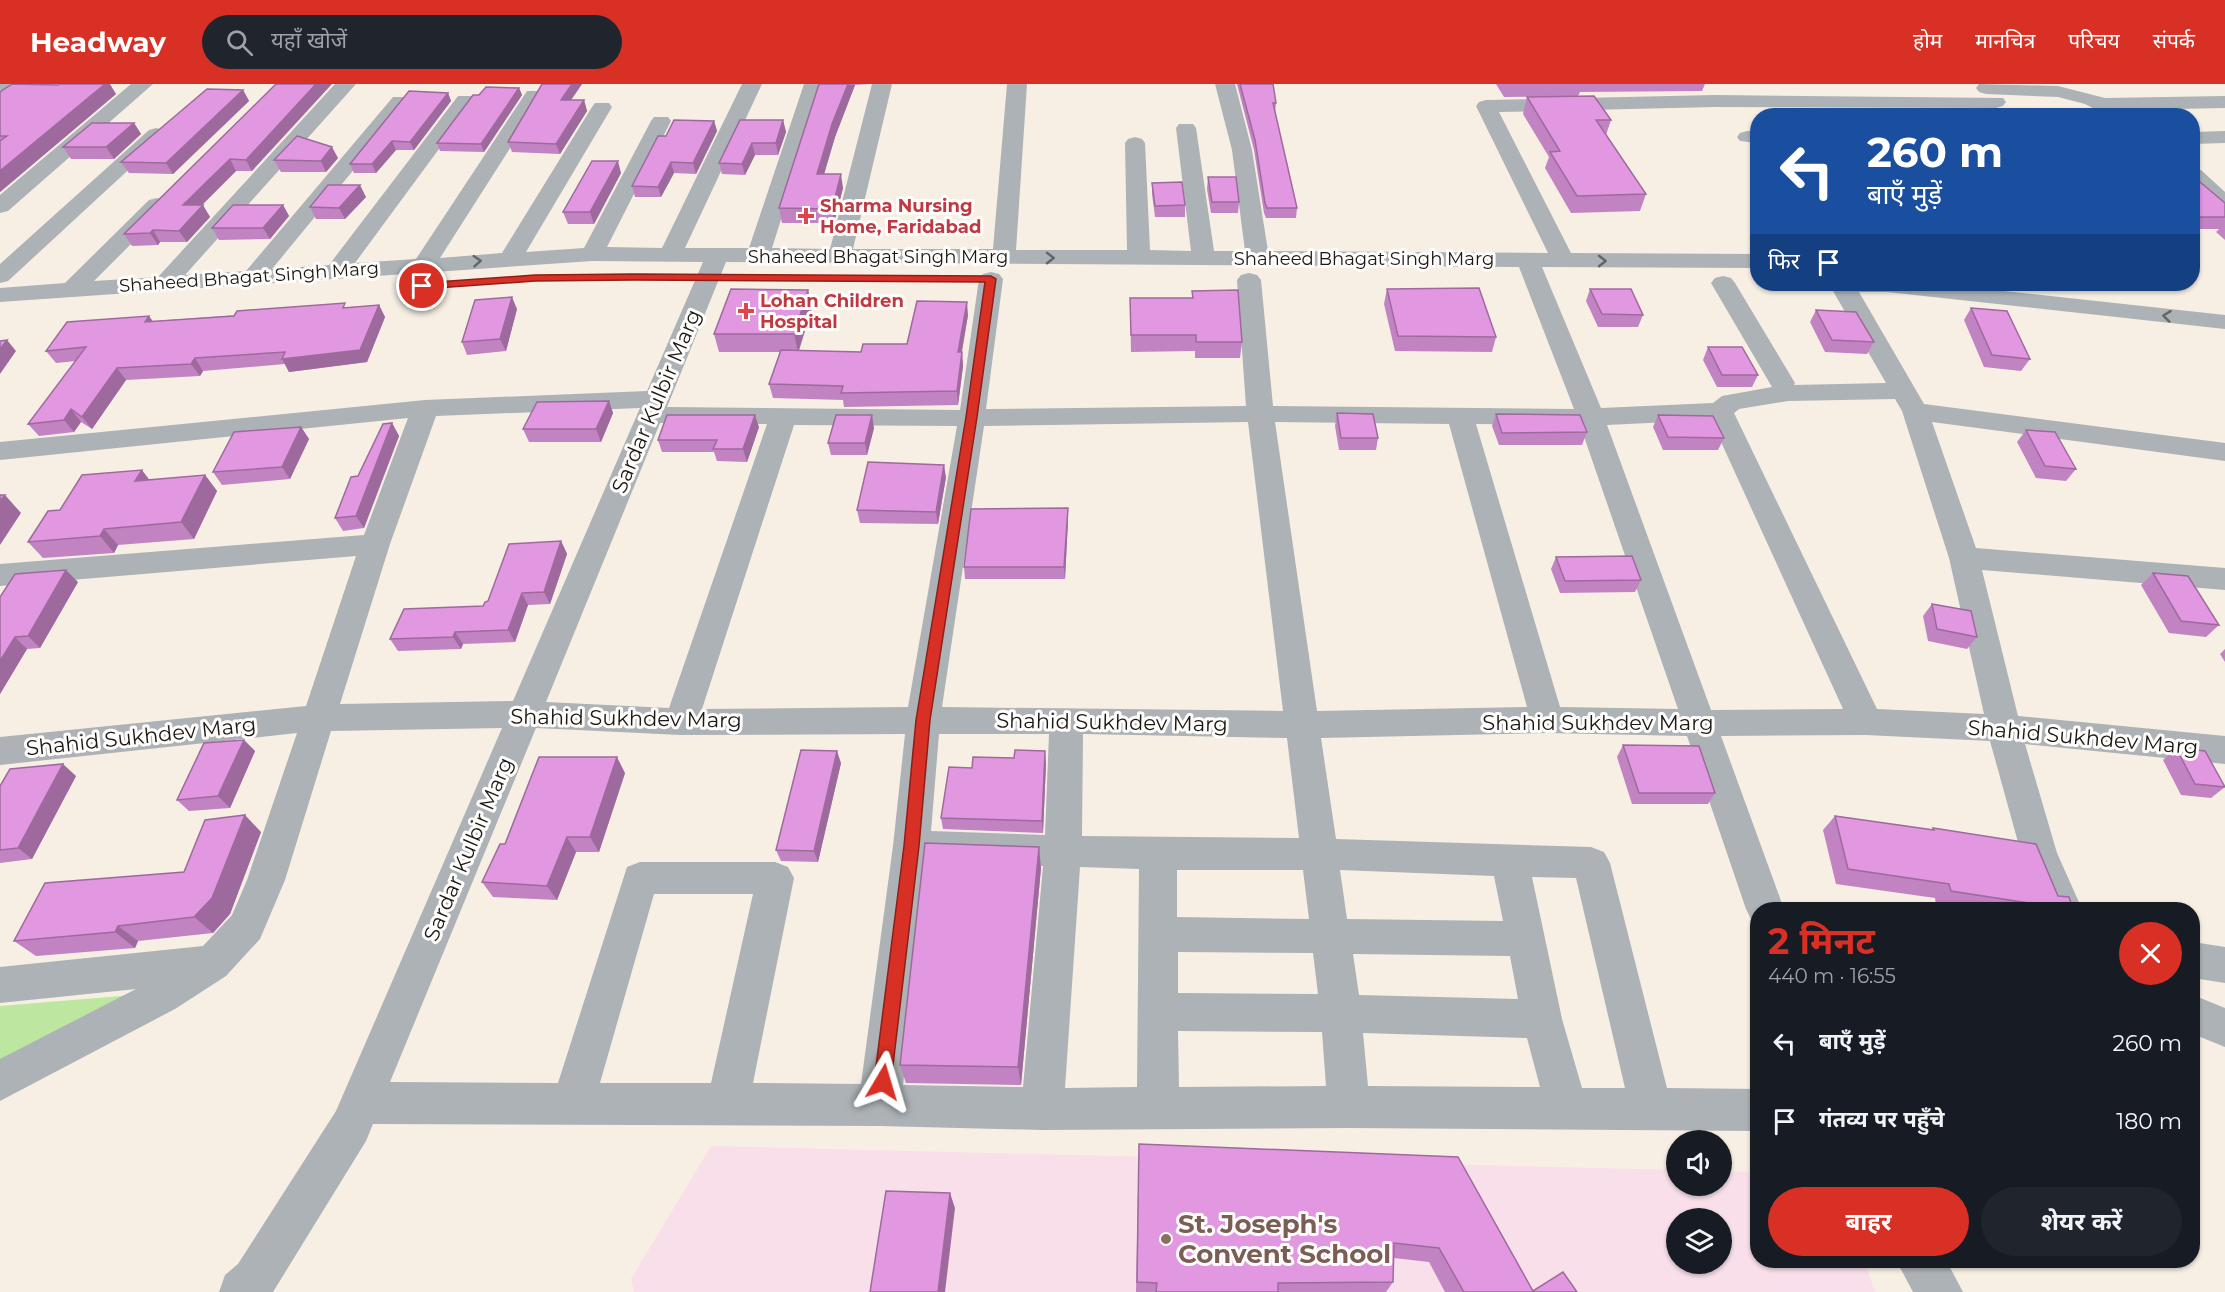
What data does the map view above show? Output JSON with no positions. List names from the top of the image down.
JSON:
{
  "streets": {
    "street": ["Shaheed Bhagat Singh Marg", "Sardar Kulbir Marg", "Shahid Sukhdev Marg"]
  },
  "crossings": [
    ["Shaheed Bhagat Singh Marg", "Sardar Kulbir Marg"],
    ["Sardar Kulbir Marg", "Shahid Sukhdev Marg"]
  ],
  "places": {
    "health": ["Sharma Nursing Home, Faridabad", "Lohan Children Hospital"],
    "other": ["St. Joseph's Convent School"]
  },
  "page": {
    "header": "Headway",
    "search": "यहाँ खोजें",
    "nav": [
      "होम",
      "मानचित्र",
      "परिचय",
      "संपर्क"
    ],
    "turn": ["260 m", "बाएँ मुड़ें"],
    "then": "फिर",
    "heading": ["2 मिनट", "440 m · 16:55"],
    "list": [
      {
        "name": "बाएँ मुड़ें",
        "value": "260 m"
      },
      {
        "name": "गंतव्य पर पहुँचे",
        "value": "180 m"
      }
    ],
    "buttons": ["बाहर", "शेयर करें"]
  }
}
